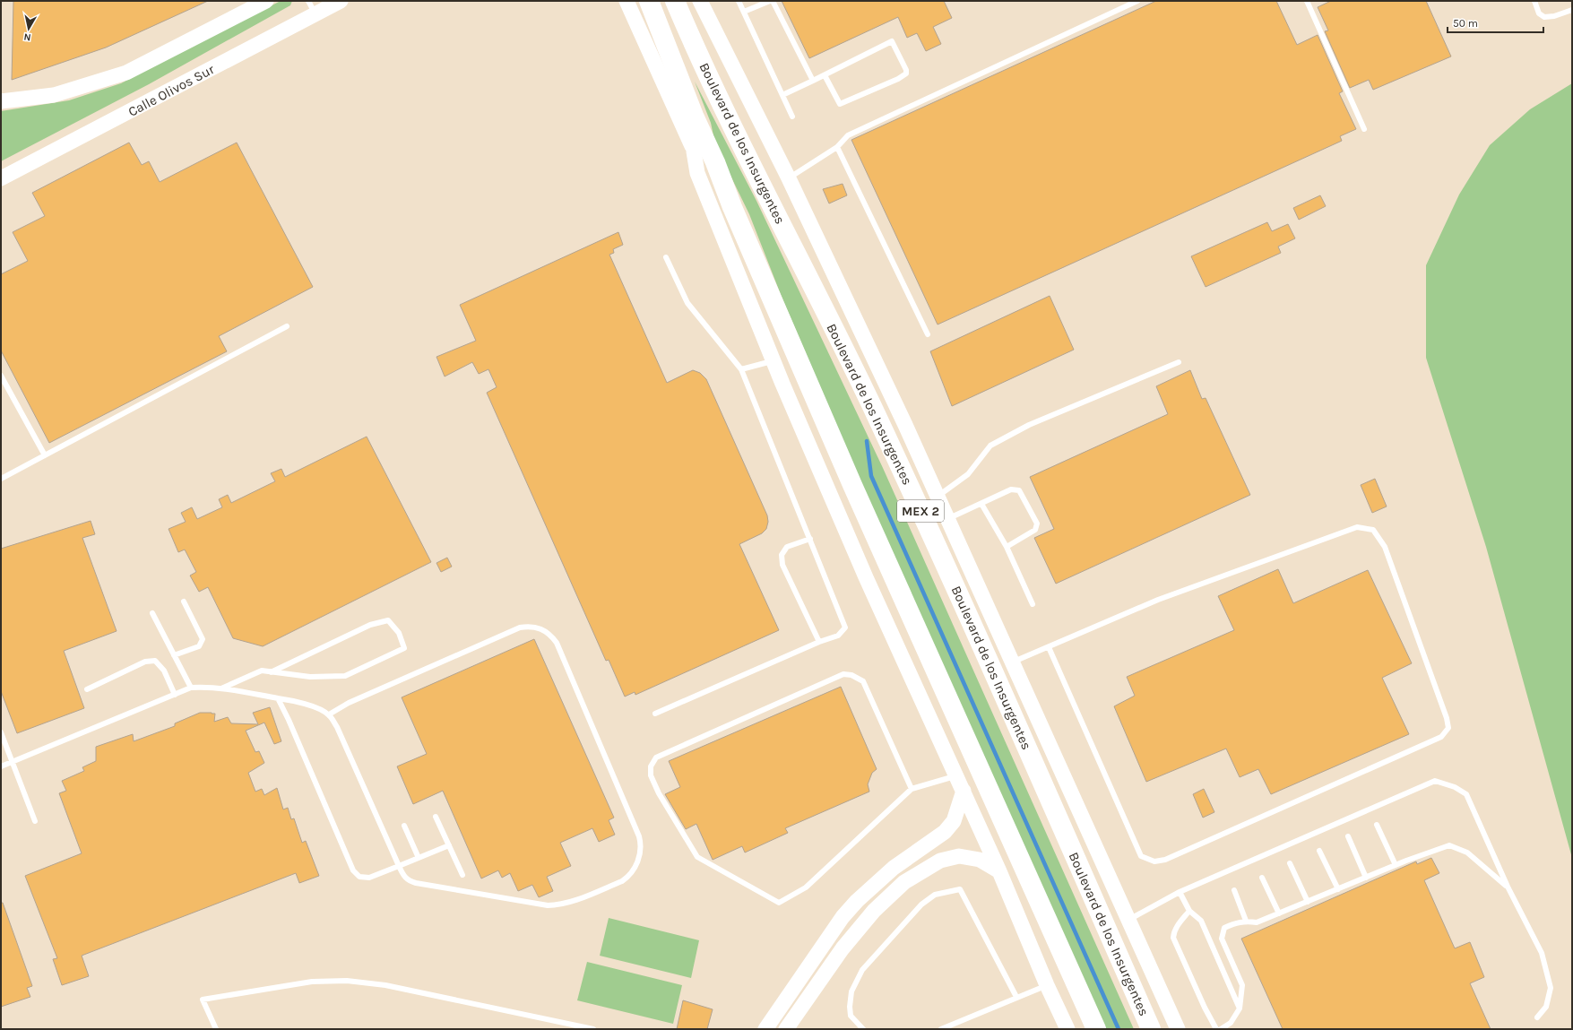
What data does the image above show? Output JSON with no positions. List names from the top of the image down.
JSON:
{
  "streets": {
    "highway": ["Boulevard de los Insurgentes", "MEX 2"],
    "street": ["Calle Olivos Sur"]
  },
  "scale_bar": "50 m",
  "north": "bottom"
}
